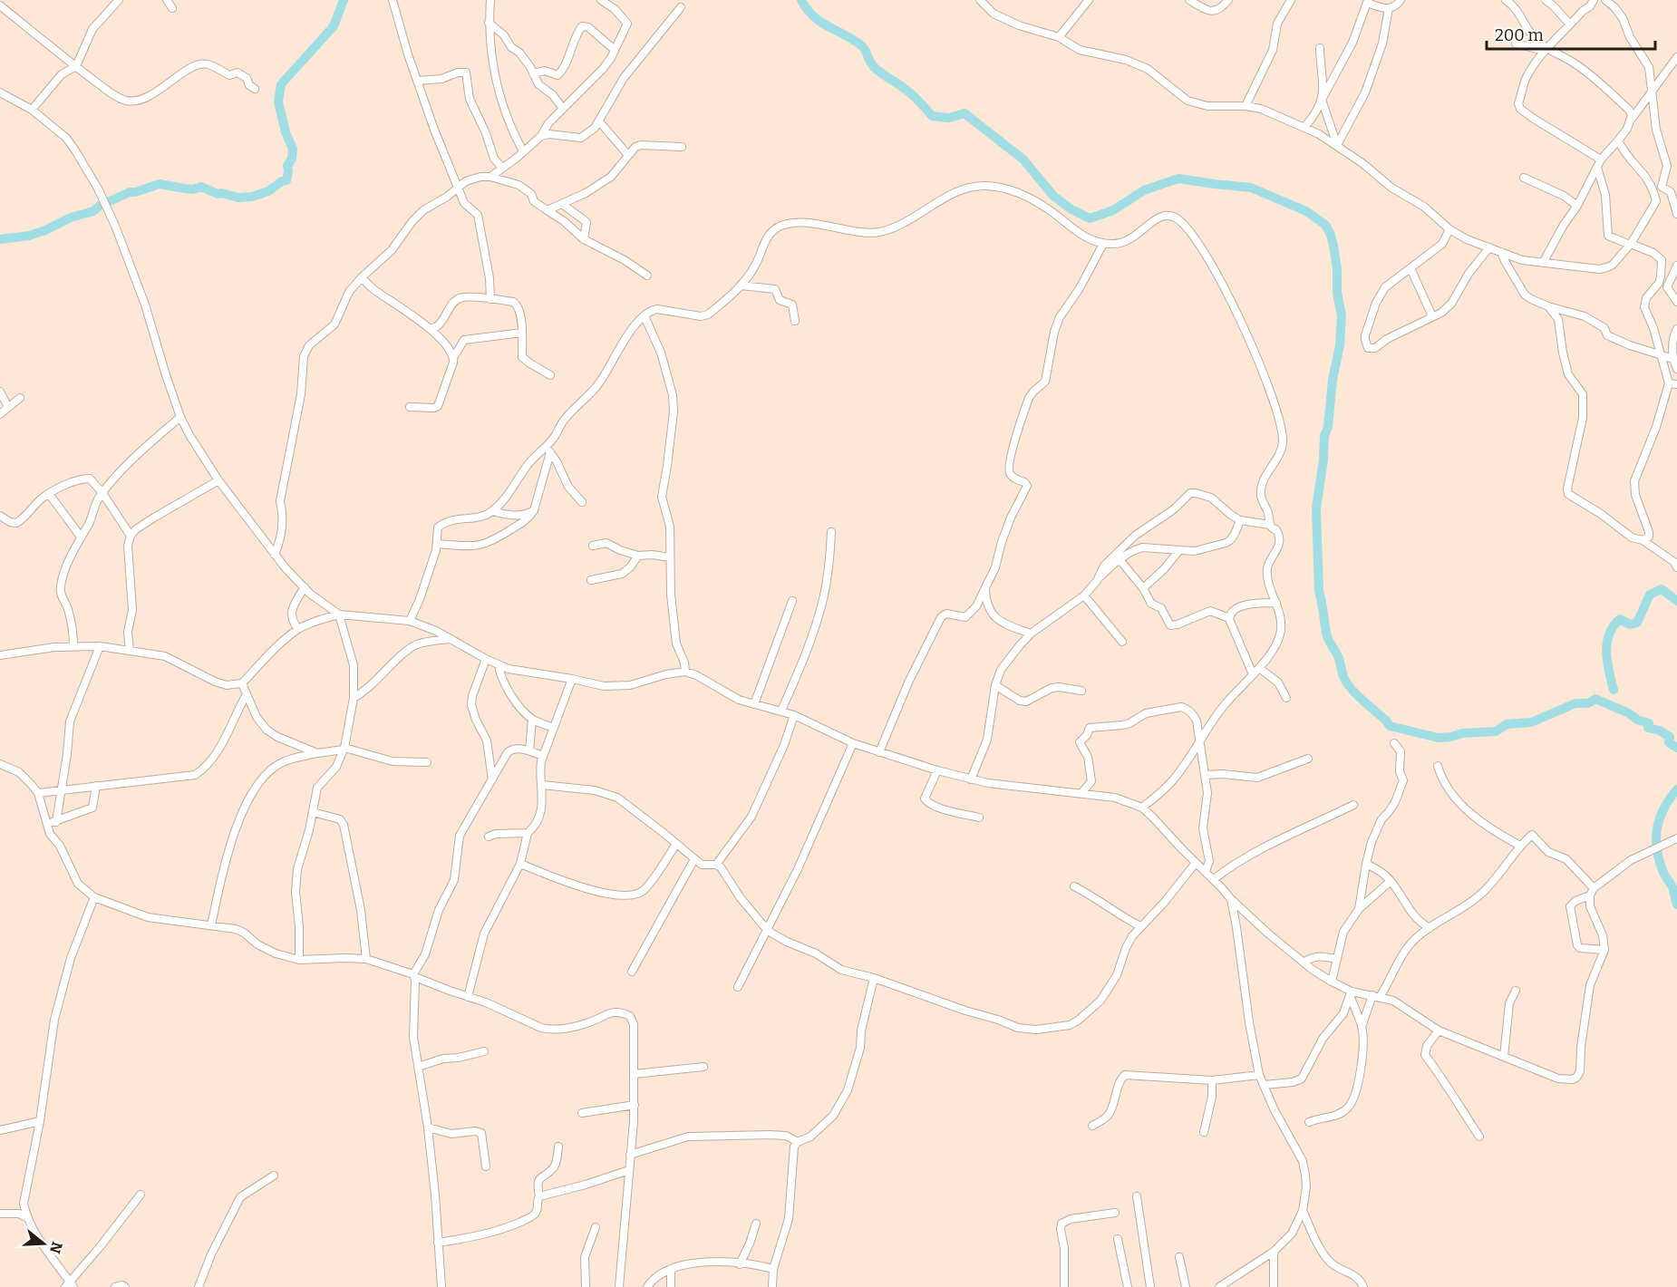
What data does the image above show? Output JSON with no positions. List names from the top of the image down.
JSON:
{
  "scale_bar": "200 m",
  "north": "right"
}
